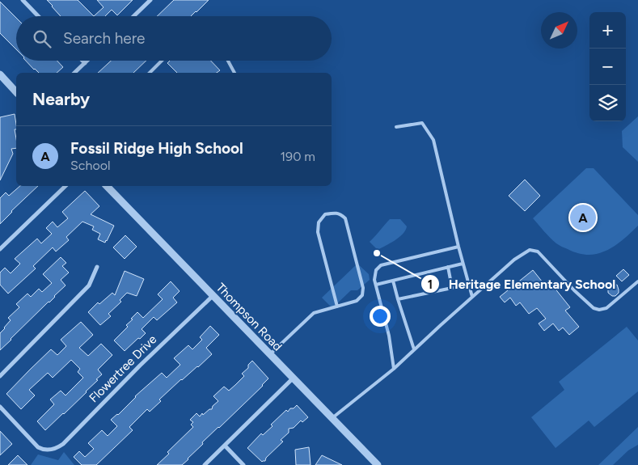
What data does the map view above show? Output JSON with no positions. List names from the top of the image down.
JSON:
{
  "streets": {
    "street": ["Thompson Road", "Flowertree Drive"]
  },
  "crossings": [
    ["Thompson Road", "Flowertree Drive"]
  ],
  "places": ["Heritage Elementary School"],
  "north": "top right",
  "page": {
    "map_buttons": ["+", "−"],
    "search": "Search here",
    "heading": "Nearby",
    "list": [
      {
        "mark": "A",
        "name": "Fossil Ridge High School",
        "note": "School",
        "value": "190 m"
      }
    ],
    "pins": "A"
  }
}
